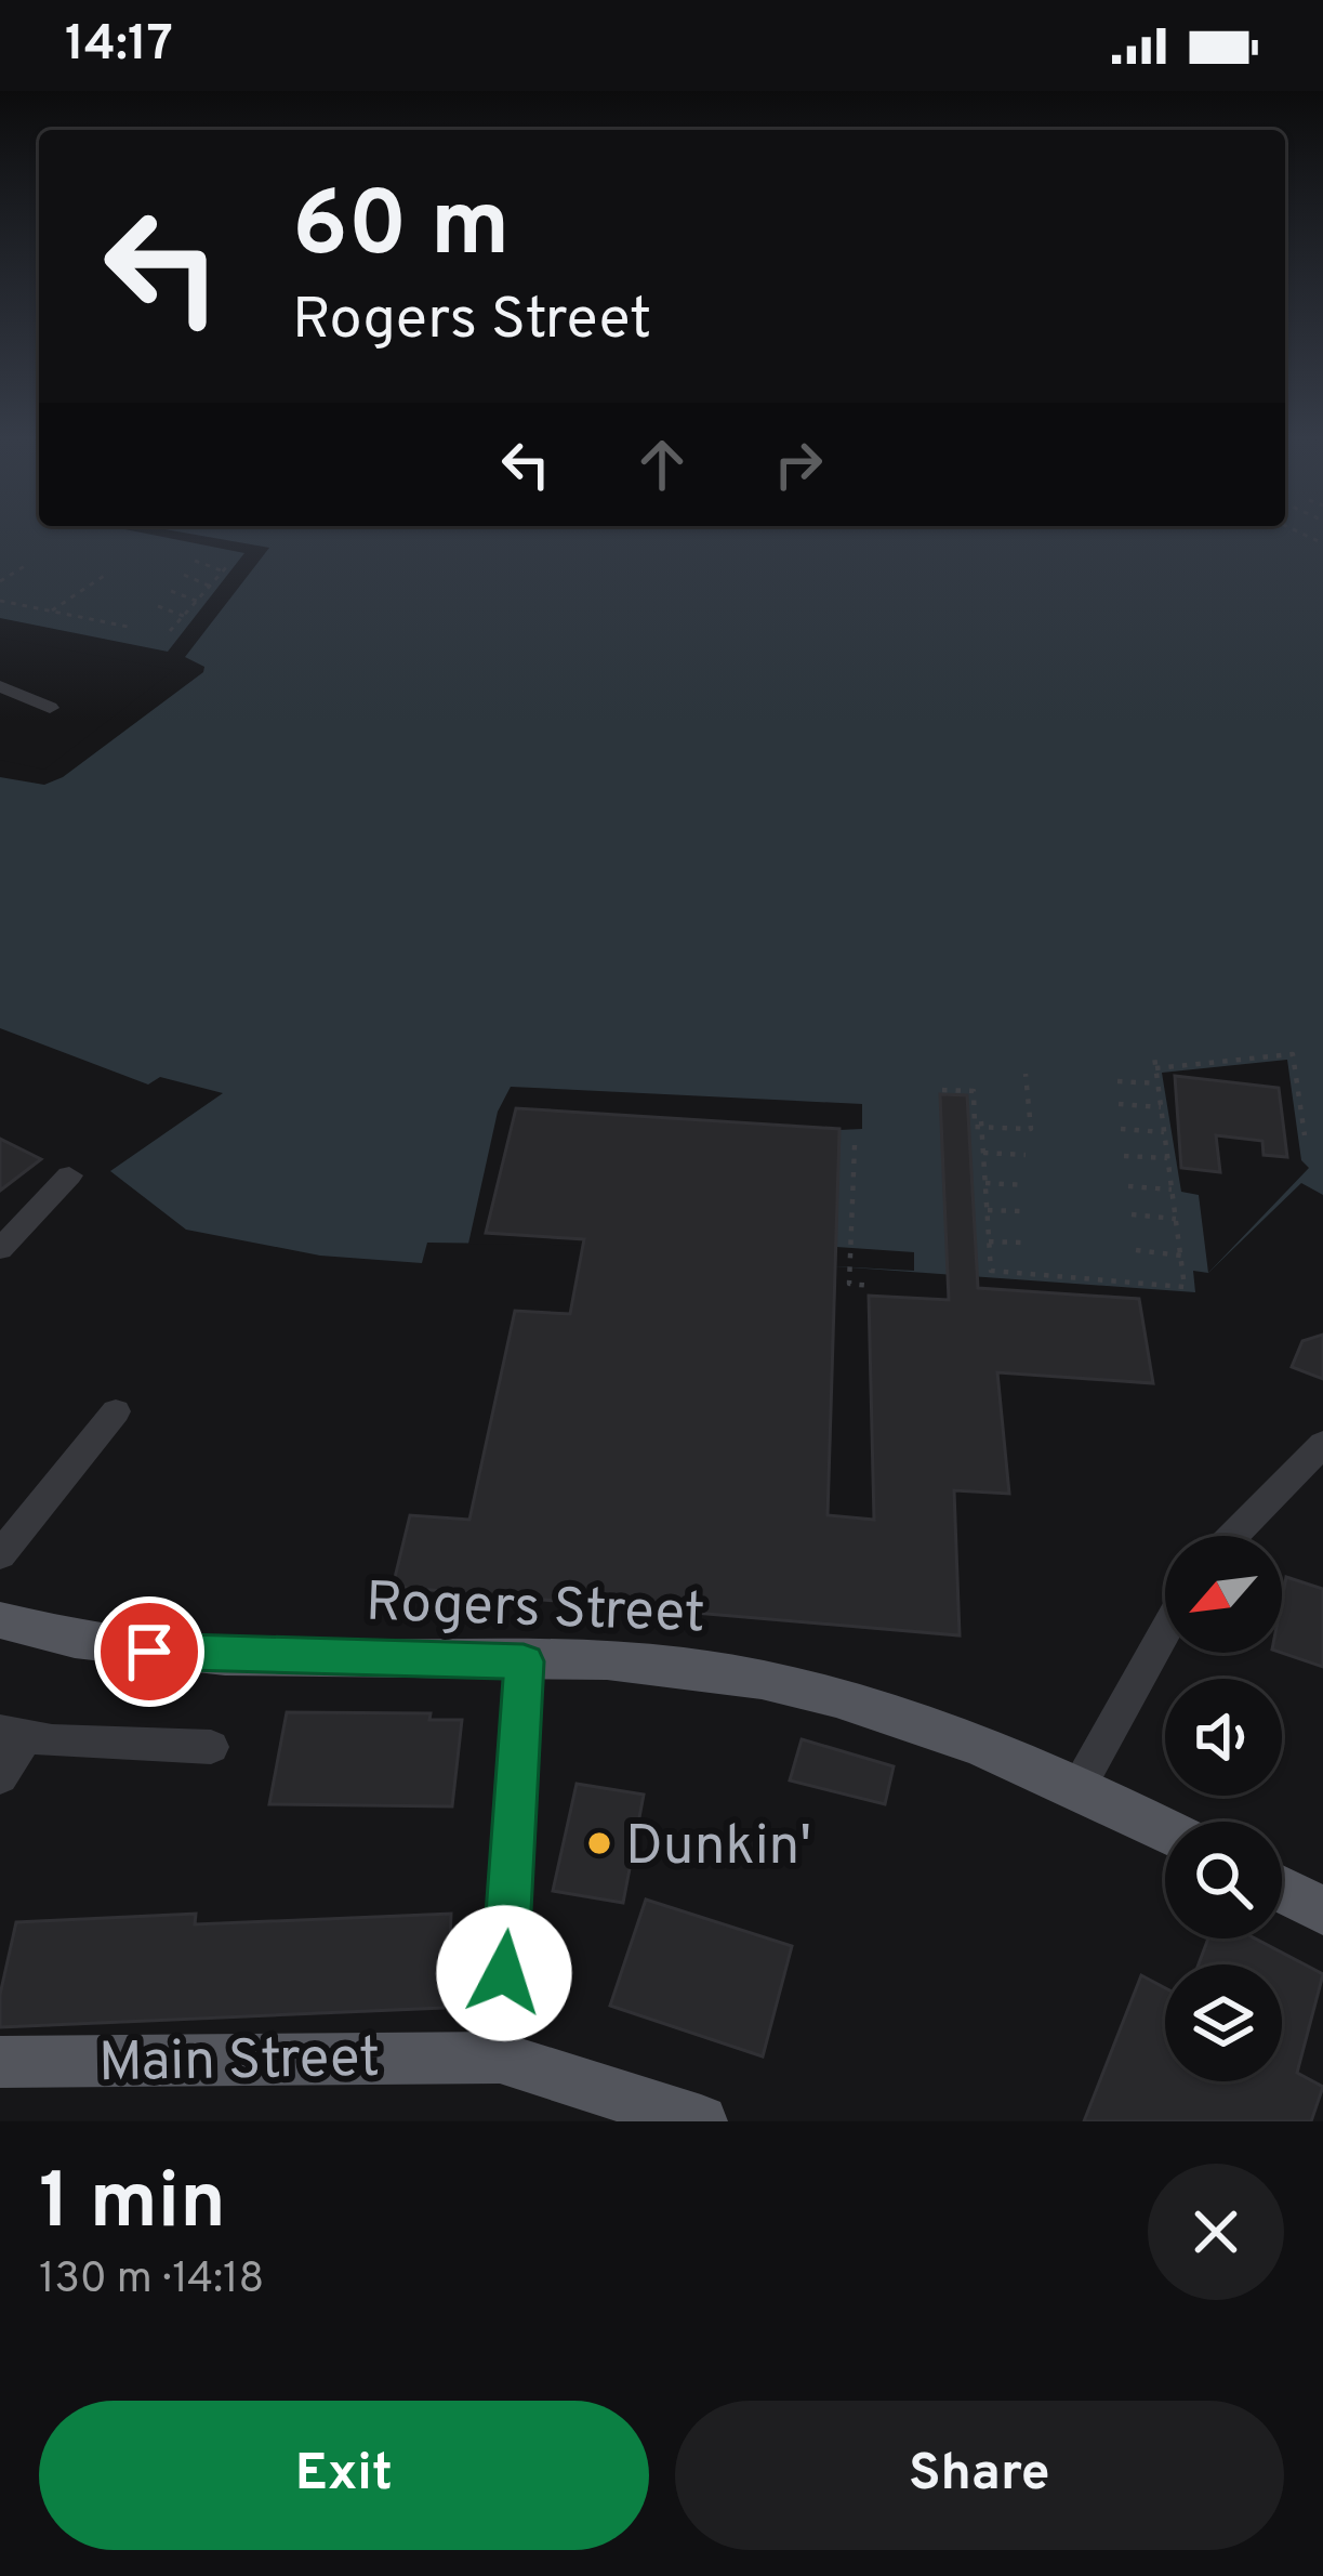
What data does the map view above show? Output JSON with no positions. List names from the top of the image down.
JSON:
{
  "streets": {
    "main road": ["Rogers Street", "Main Street"]
  },
  "places": ["Dunkin'"],
  "north": "bottom left",
  "page": {
    "status": "14:17",
    "turn": ["60 m", "Rogers Street"],
    "heading": ["1 min", "130 m · 14:18"],
    "buttons": ["Exit", "Share"]
  }
}
